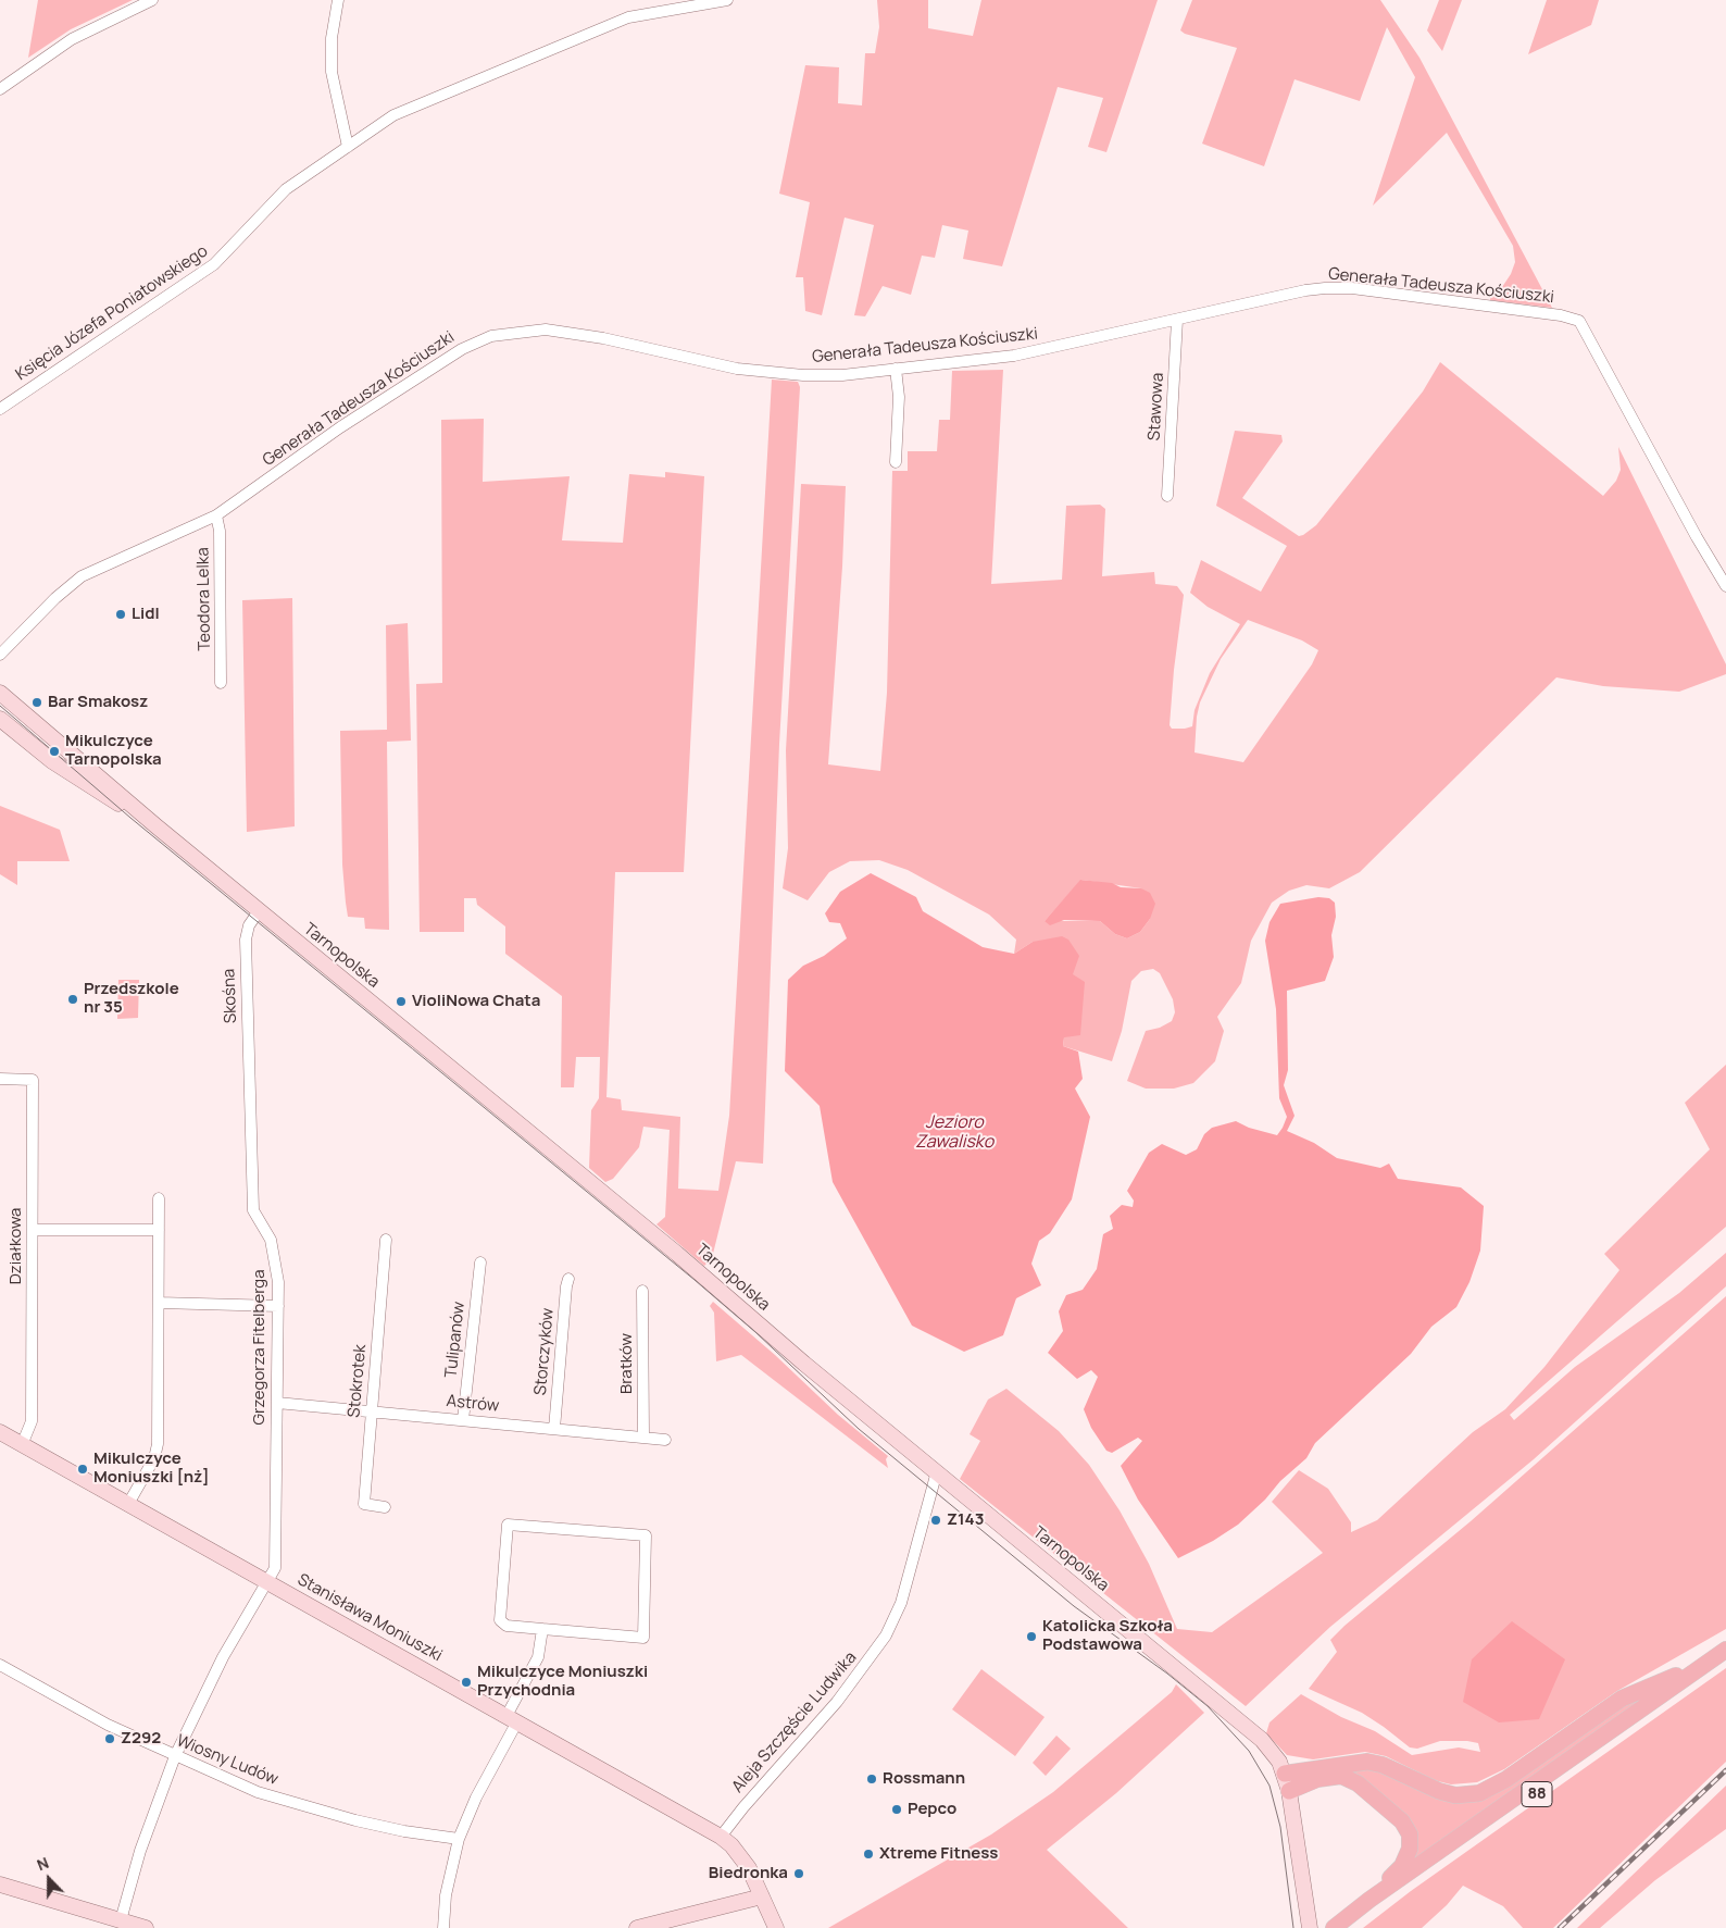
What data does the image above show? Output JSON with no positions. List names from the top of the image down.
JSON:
{
  "streets": {
    "main road": ["Tarnopolska", "Stanisława Moniuszki", "88"],
    "street": [
      "Generała Tadeusza Kościuszki",
      "Księcia Józefa Poniatowskiego",
      "Stawowa",
      "Teodora Lelka",
      "Skośna",
      "Działkowa",
      "Tulipanów",
      "Grzegorza Fitelberga",
      "Storczyków",
      "Bratków",
      "Stokrotek",
      "Astrów",
      "Aleja Szczęście Ludwika",
      "Wiosny Ludów"
    ]
  },
  "crossings": [
    ["Generała Tadeusza Kościuszki", "Stawowa"],
    ["Generała Tadeusza Kościuszki", "Teodora Lelka"],
    ["Tarnopolska", "Skośna"],
    ["Tarnopolska", "Aleja Szczęście Ludwika"],
    ["Skośna", "Grzegorza Fitelberga"],
    ["Działkowa", "Stanisława Moniuszki"],
    ["Tulipanów", "Astrów"],
    ["Grzegorza Fitelberga", "Astrów"],
    ["Grzegorza Fitelberga", "Stanisława Moniuszki"],
    ["Grzegorza Fitelberga", "Wiosny Ludów"],
    ["Storczyków", "Astrów"],
    ["Bratków", "Astrów"],
    ["Stokrotek", "Astrów"],
    ["Stanisława Moniuszki", "Aleja Szczęście Ludwika"]
  ],
  "water": ["Jezioro Zawalisko"],
  "places": [
    "Lidl",
    "Bar Smakosz",
    "Mikulczyce Tarnopolska",
    "Przedszkole nr 35",
    "VioliNowa Chata",
    "Mikulczyce Moniuszki [nż]",
    "Z143",
    "Katolicka Szkoła Podstawowa",
    "Mikulczyce Moniuszki Przychodnia",
    "Z292",
    "Rossmann",
    "Pepco",
    "Xtreme Fitness",
    "Biedronka"
  ],
  "north": "top"
}
